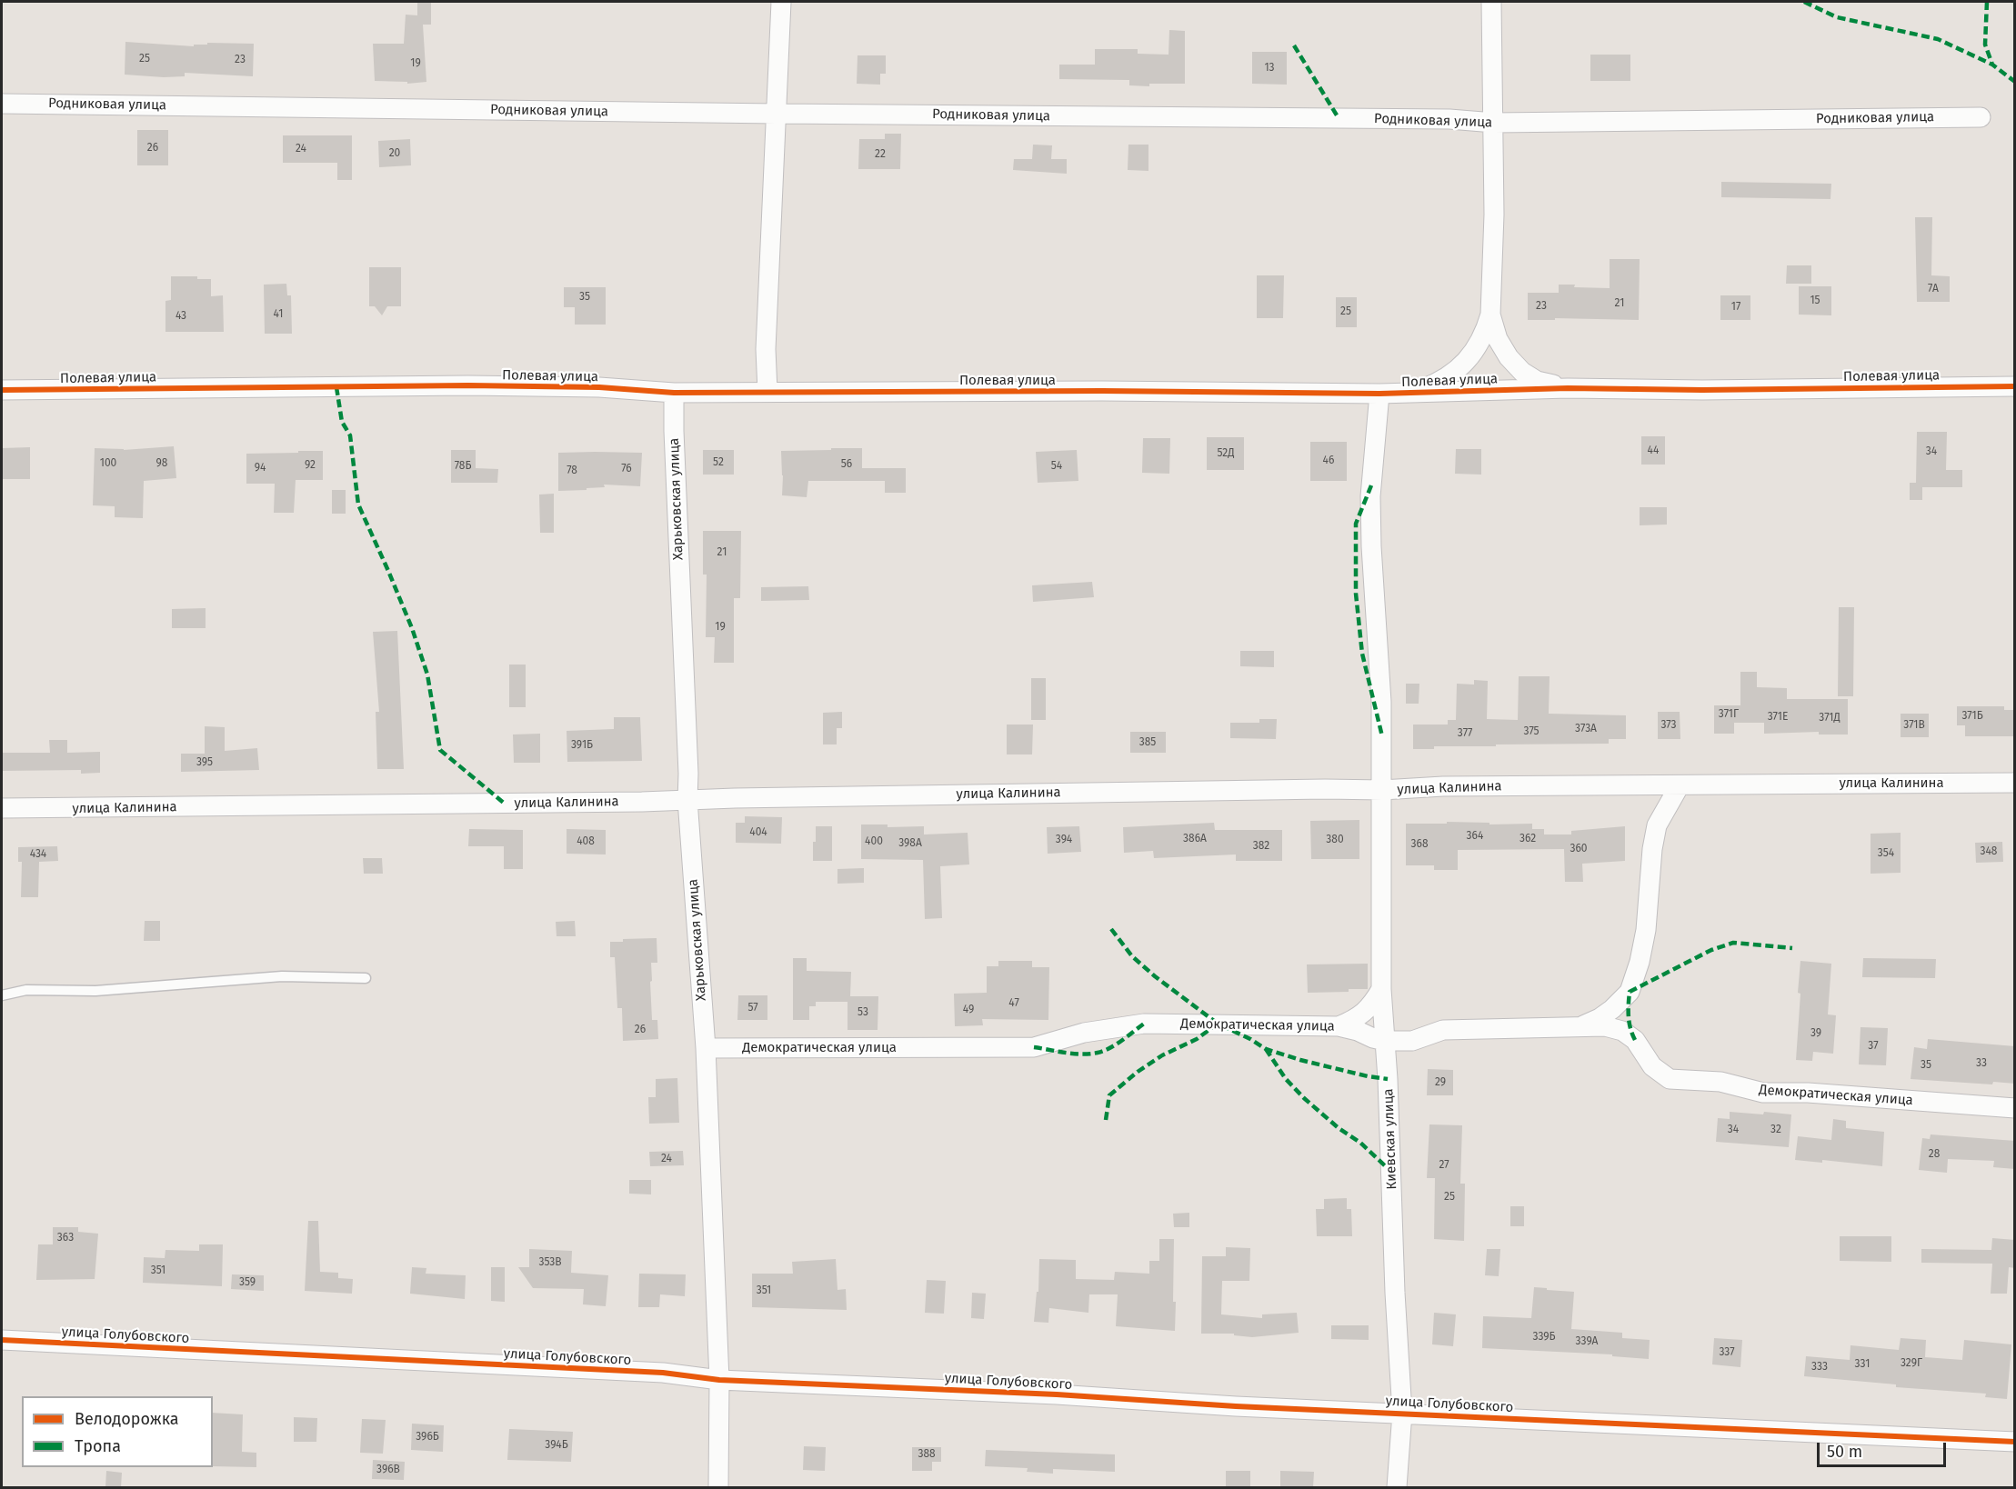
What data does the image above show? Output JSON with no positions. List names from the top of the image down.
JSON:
{
  "streets": {
    "street": [
      "Родниковая улица",
      "Полевая улица",
      "Харьковская улица",
      "улица Калинина",
      "Демократическая улица",
      "Киевская улица",
      "улица Голубовского"
    ]
  },
  "crossings": [
    ["Полевая улица", "Харьковская улица"],
    ["Полевая улица", "Киевская улица"],
    ["Харьковская улица", "улица Калинина"],
    ["Харьковская улица", "Демократическая улица"],
    ["Харьковская улица", "улица Голубовского"],
    ["улица Калинина", "Киевская улица"],
    ["Демократическая улица", "Киевская улица"],
    ["Киевская улица", "улица Голубовского"]
  ],
  "house_numbers": [
    "25",
    "23",
    "19",
    "13",
    "26",
    "24",
    "20",
    "22",
    "7А",
    "35",
    "15",
    "21",
    "23",
    "17",
    "25",
    "41",
    "43",
    "44",
    "34",
    "52Д",
    "46",
    "52",
    "100",
    "98",
    "56",
    "92",
    "78Б",
    "54",
    "94",
    "76",
    "78",
    "21",
    "19",
    "371Г",
    "371Б",
    "371Е",
    "371Д",
    "373",
    "371В",
    "373А",
    "375",
    "377",
    "385",
    "391Б",
    "395",
    "404",
    "364",
    "386А",
    "362",
    "394",
    "380",
    "408",
    "400",
    "398А",
    "368",
    "382",
    "360",
    "348",
    "354",
    "434",
    "47",
    "57",
    "49",
    "53",
    "26",
    "39",
    "37",
    "33",
    "35",
    "29",
    "34",
    "32",
    "28",
    "24",
    "27",
    "25",
    "363",
    "353В",
    "351",
    "359",
    "351",
    "339Б",
    "339А",
    "337",
    "329Г",
    "331",
    "333",
    "396Б",
    "394Б",
    "388",
    "396В"
  ],
  "legend": ["Велодорожка", "Тропа"],
  "scale_bar": "50 m"
}
